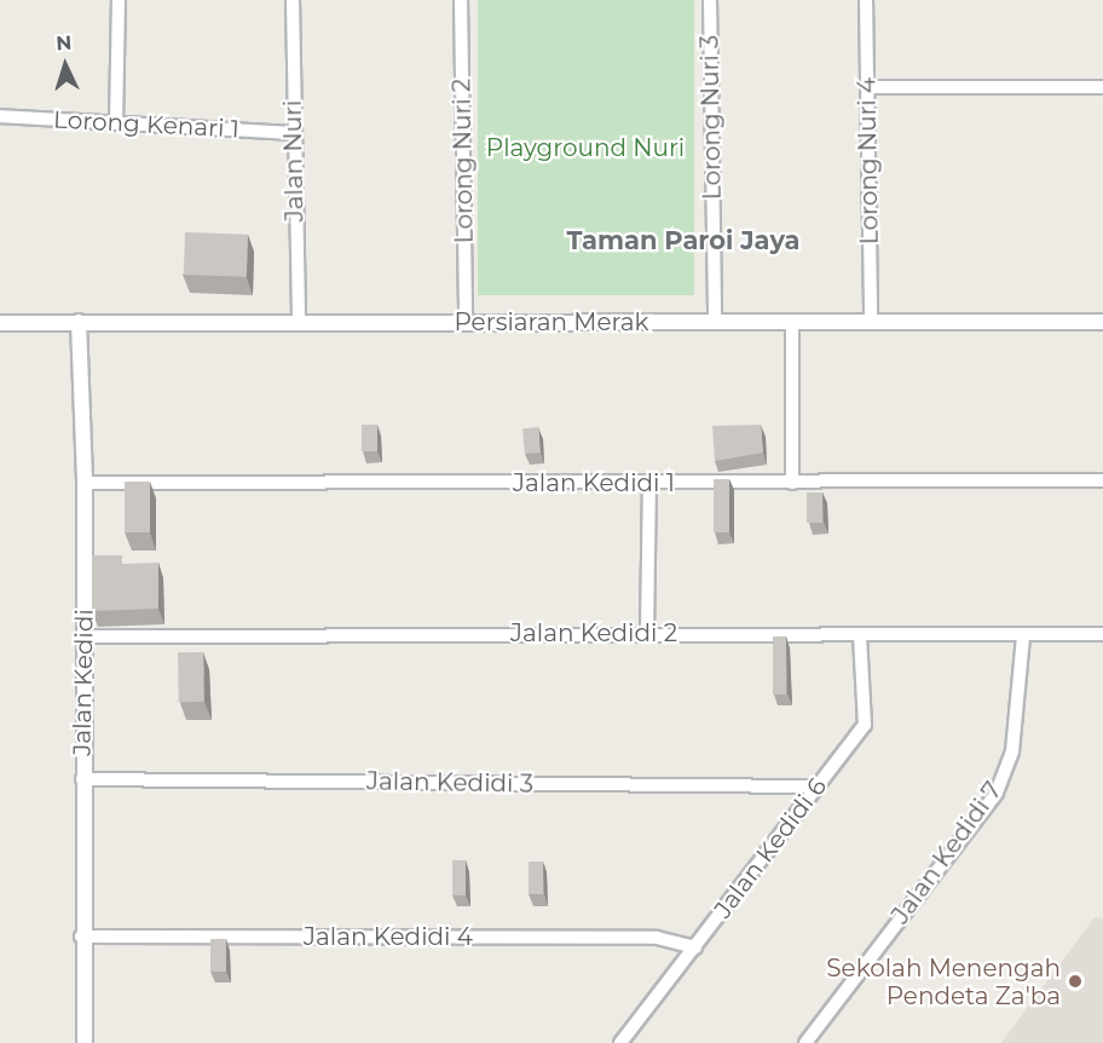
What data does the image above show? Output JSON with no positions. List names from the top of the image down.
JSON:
{
  "streets": {
    "street": [
      "Lorong Nuri 3",
      "Lorong Kenari 1",
      "Jalan Nuri",
      "Lorong Nuri 2",
      "Lorong Nuri 4",
      "Persiaran Merak",
      "Jalan Kedidi 1",
      "Jalan Kedidi 2",
      "Jalan Kedidi",
      "Jalan Kedidi 3",
      "Jalan Kedidi 6",
      "Jalan Kedidi 7",
      "Jalan Kedidi 4"
    ]
  },
  "crossings": [
    ["Lorong Nuri 3", "Persiaran Merak"],
    ["Lorong Kenari 1", "Jalan Nuri"],
    ["Jalan Nuri", "Persiaran Merak"],
    ["Lorong Nuri 2", "Persiaran Merak"],
    ["Lorong Nuri 4", "Persiaran Merak"],
    ["Persiaran Merak", "Jalan Kedidi"],
    ["Jalan Kedidi 1", "Jalan Kedidi"],
    ["Jalan Kedidi 2", "Jalan Kedidi"],
    ["Jalan Kedidi 2", "Jalan Kedidi 6"],
    ["Jalan Kedidi 2", "Jalan Kedidi 7"],
    ["Jalan Kedidi", "Jalan Kedidi 3"],
    ["Jalan Kedidi", "Jalan Kedidi 4"],
    ["Jalan Kedidi 3", "Jalan Kedidi 6"],
    ["Jalan Kedidi 6", "Jalan Kedidi 4"]
  ],
  "districts": ["Taman Paroi Jaya"],
  "parks": ["Playground Nuri"],
  "places": ["Sekolah Menengah Pendeta Za'ba"],
  "north": "top"
}
